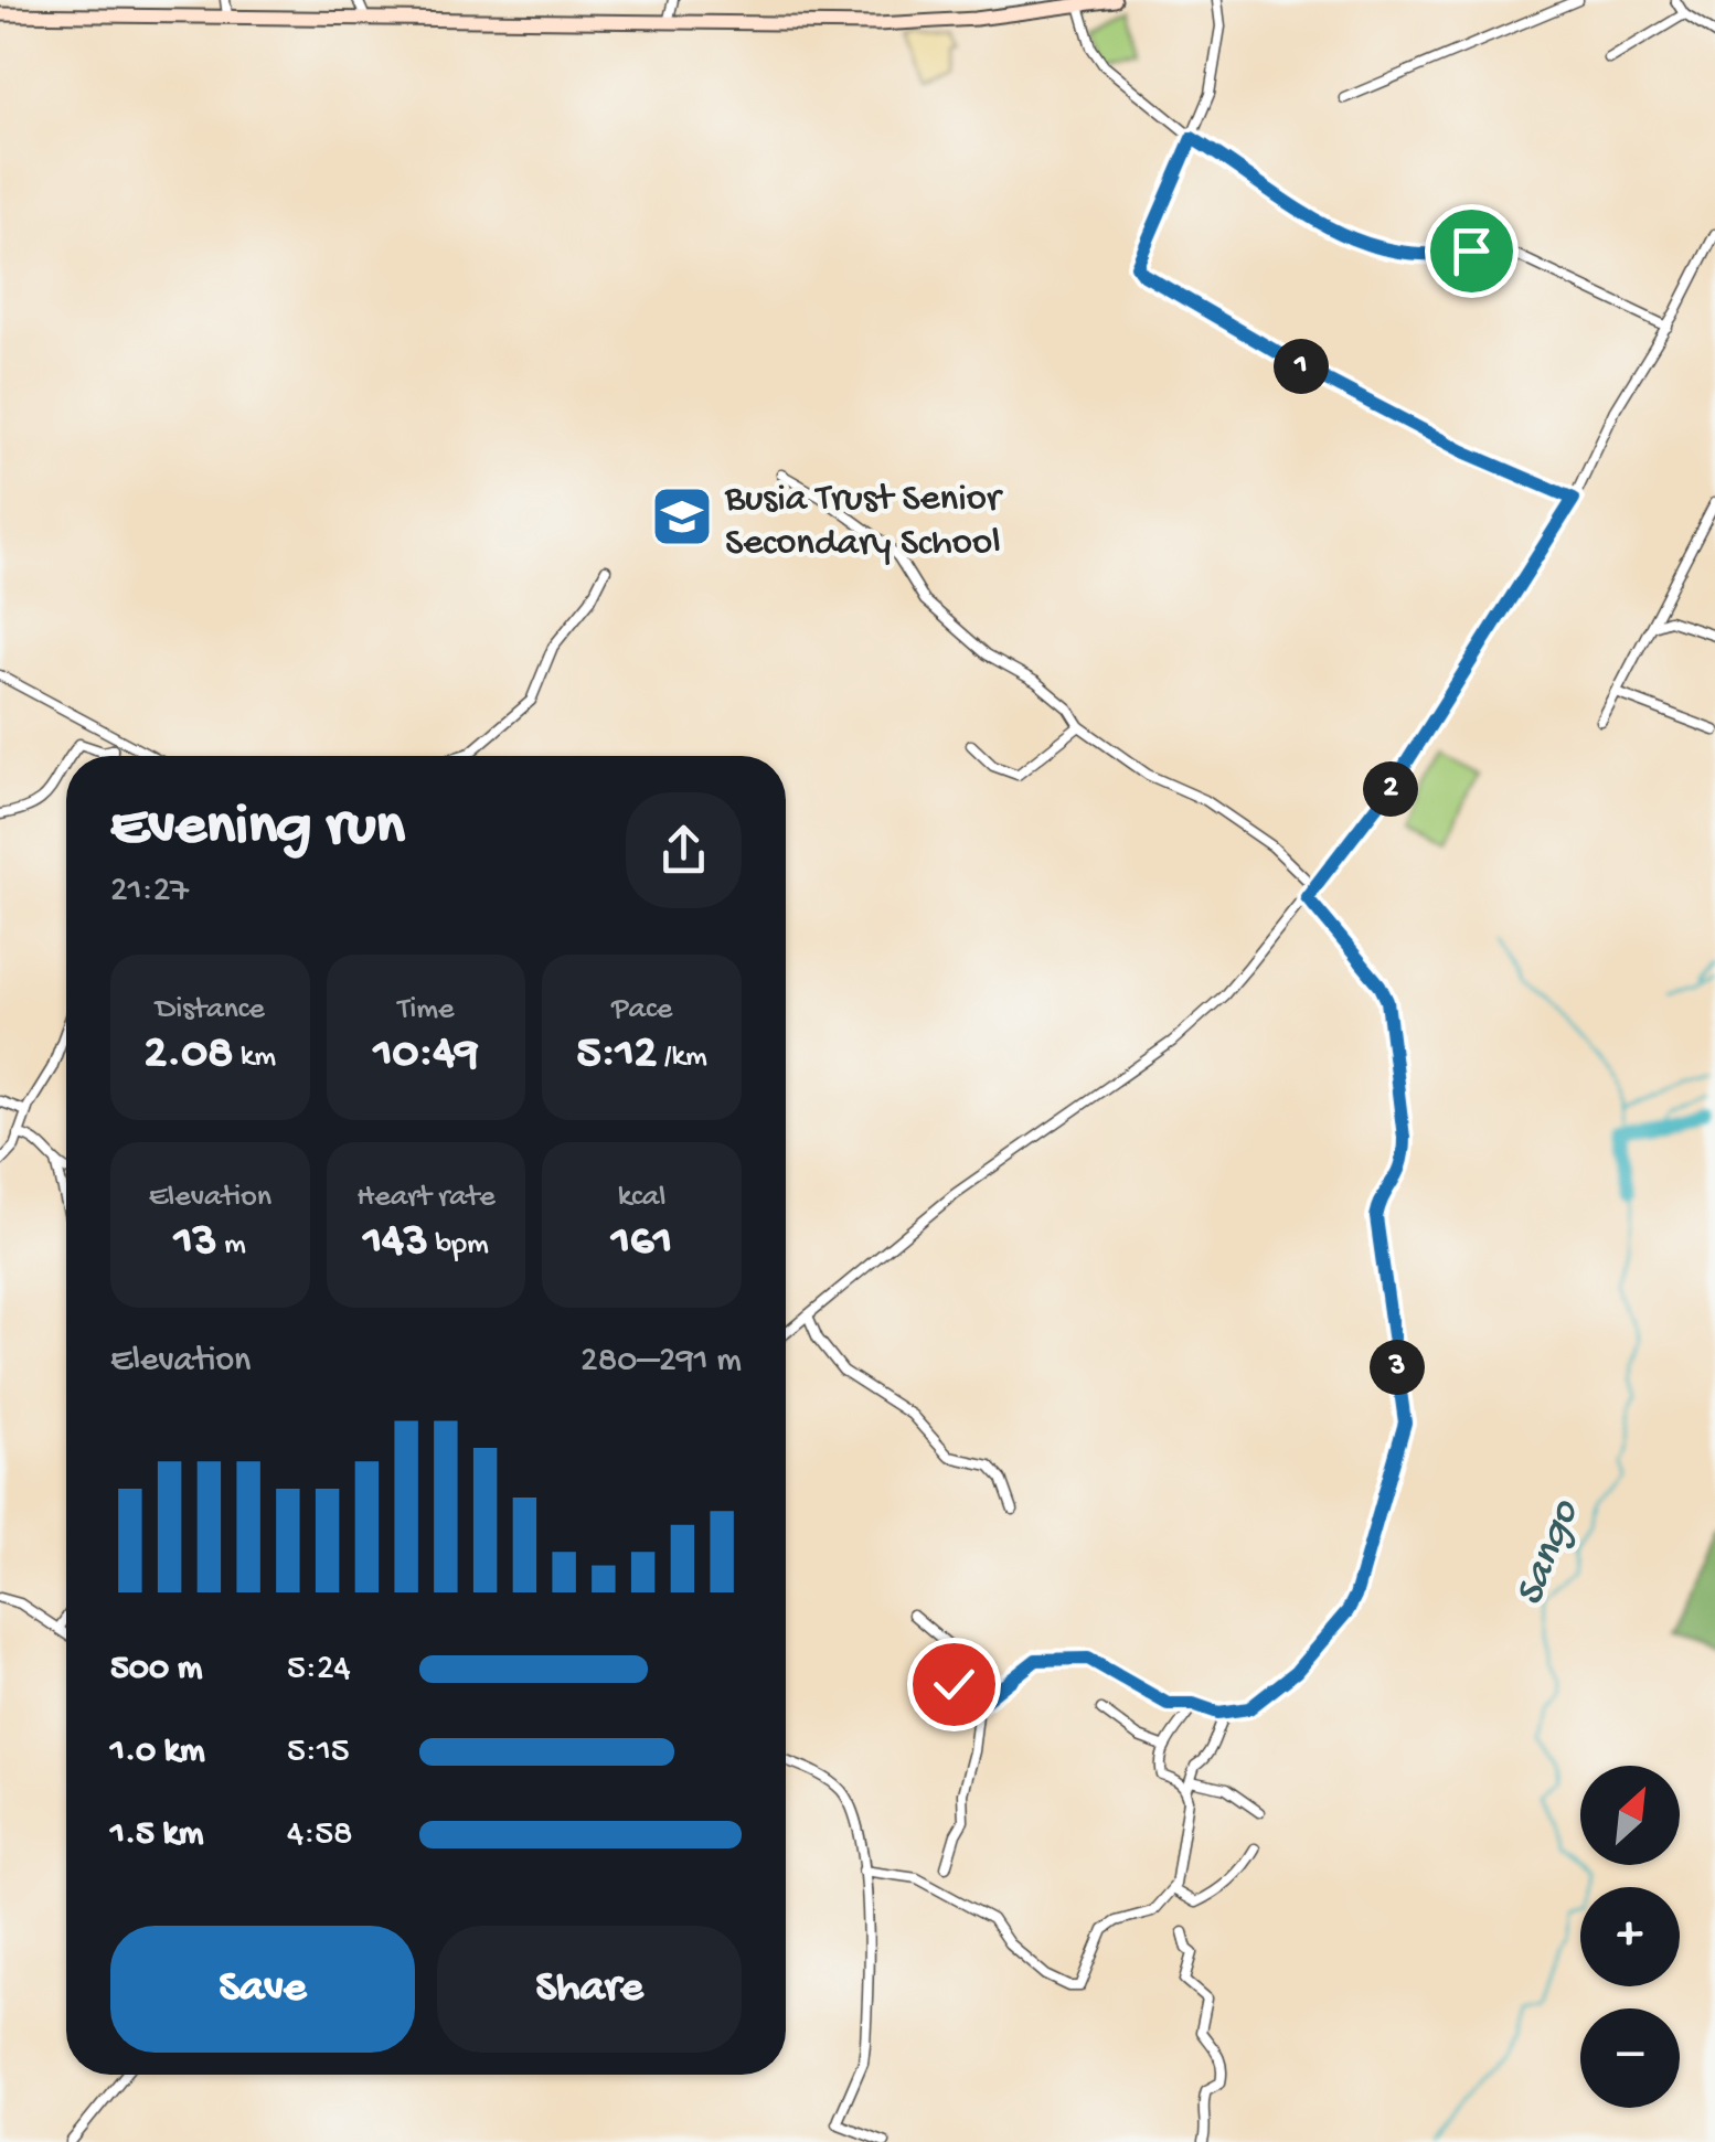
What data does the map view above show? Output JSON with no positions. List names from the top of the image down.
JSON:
{
  "water": ["Sango"],
  "places": {
    "school or university": ["Busia Trust Senior Secondary School"]
  },
  "north": "top right",
  "page": {
    "pins": ["1", "2", "3"],
    "heading": ["Evening run", "21:27"],
    "stats": [
      ["Distance", "2.08 km"],
      ["Time", "10:49"],
      ["Pace", "5:12 /km"],
      ["Elevation", "13 m"],
      ["Heart rate", "143 bpm"],
      ["kcal", "161"]
    ],
    "chart": ["Elevation", "280–291 m"],
    "list": [
      {
        "name": "500 m",
        "note": "5:24"
      },
      {
        "name": "1.0 km",
        "note": "5:15"
      },
      {
        "name": "1.5 km",
        "note": "4:58"
      }
    ],
    "map_buttons": ["+", "−"],
    "buttons": ["Save", "Share"]
  }
}
